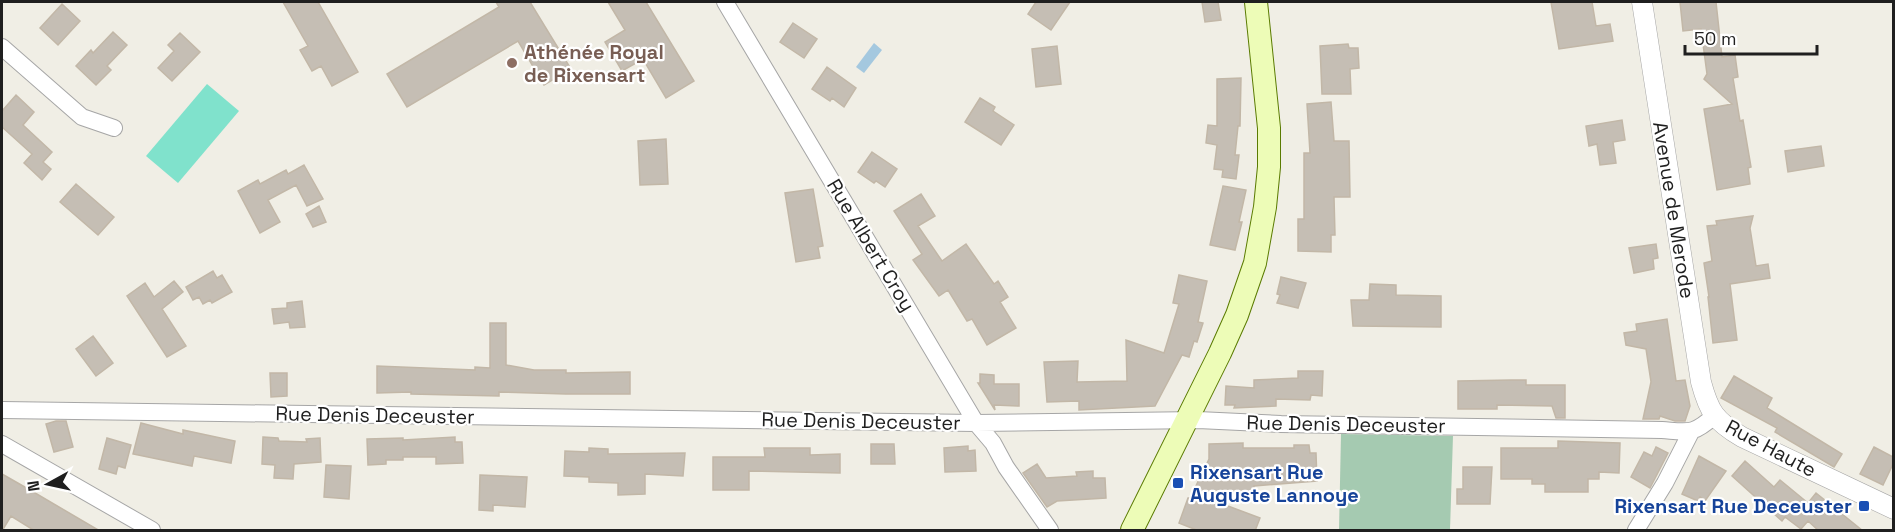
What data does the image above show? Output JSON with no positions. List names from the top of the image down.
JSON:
{
  "streets": {
    "street": [
      "Avenue de Merode",
      "Rue Albert Croy",
      "Rue Denis Deceuster",
      "Rue Haute"
    ]
  },
  "crossings": [
    ["Avenue de Merode", "Rue Haute"],
    ["Rue Albert Croy", "Rue Denis Deceuster"]
  ],
  "places": {
    "other": ["Athénée Royal de Rixensart"],
    "transit": ["Rixensart Rue Auguste Lannoye", "Rixensart Rue Deceuster"]
  },
  "scale_bar": "50 m",
  "north": "left"
}
